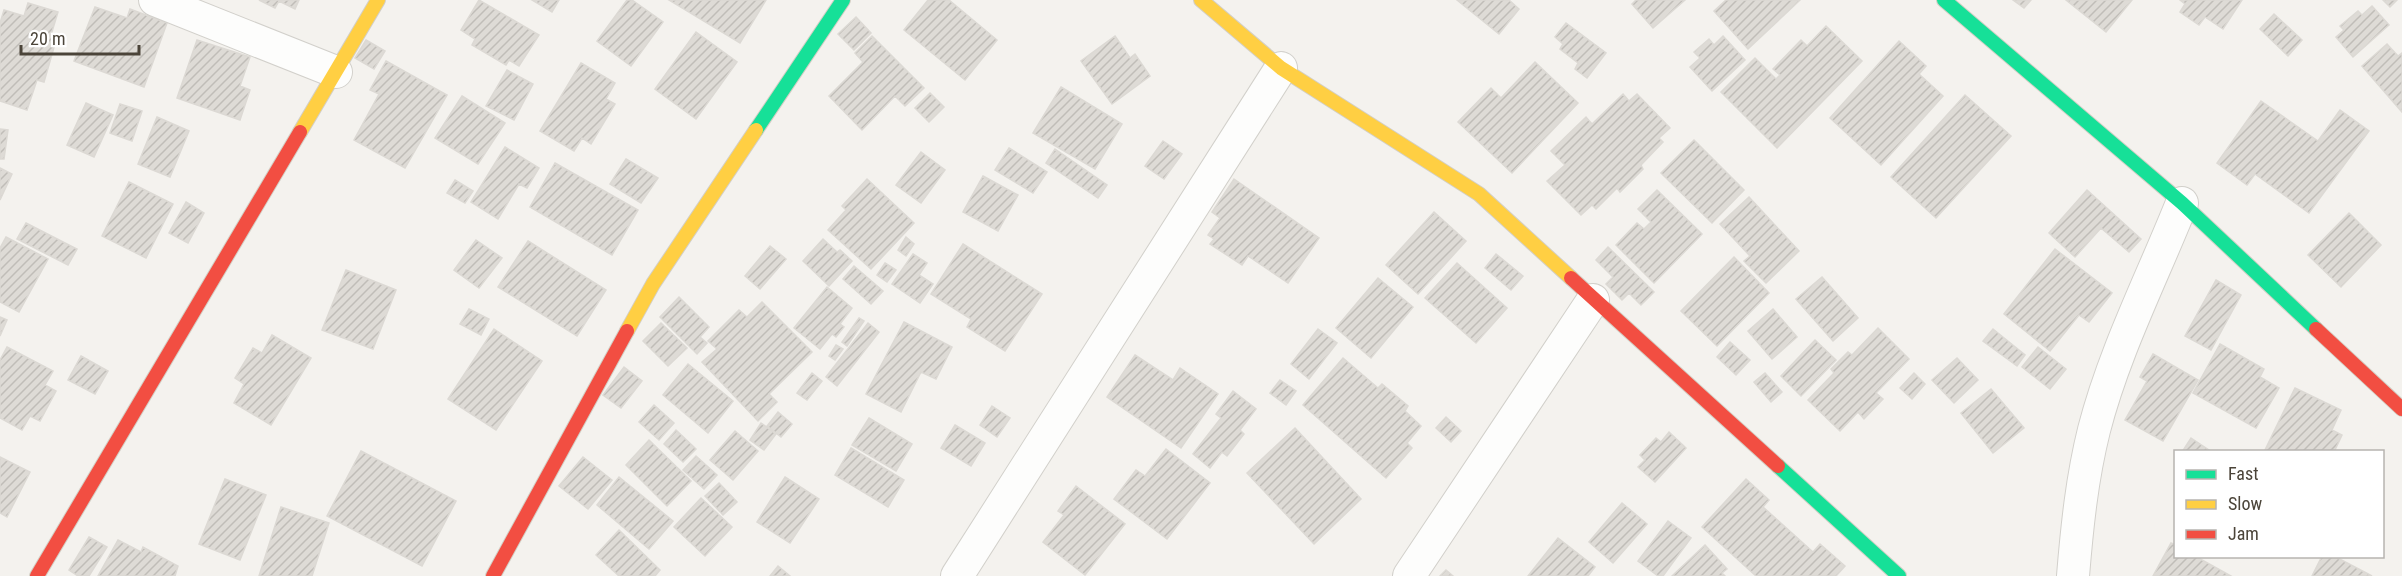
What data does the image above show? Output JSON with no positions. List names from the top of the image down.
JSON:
{
  "legend": ["Fast", "Slow", "Jam"],
  "scale_bar": "20 m"
}
